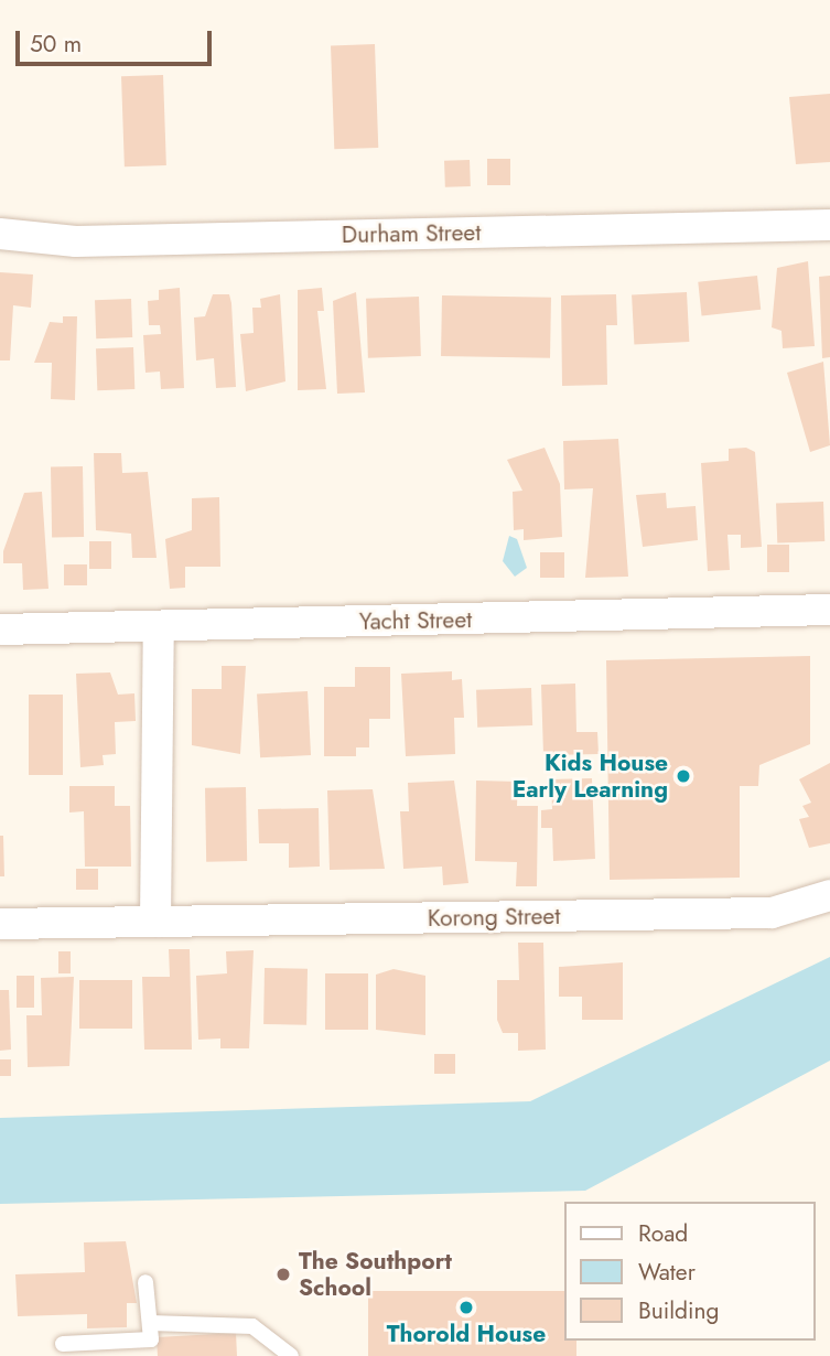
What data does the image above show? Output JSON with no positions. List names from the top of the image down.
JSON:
{
  "streets": {
    "street": ["Durham Street", "Yacht Street", "Korong Street"]
  },
  "places": ["Kids House Early Learning", "The Southport School", "Thorold House"],
  "legend": ["Road", "Water", "Building"],
  "scale_bar": "50 m"
}
